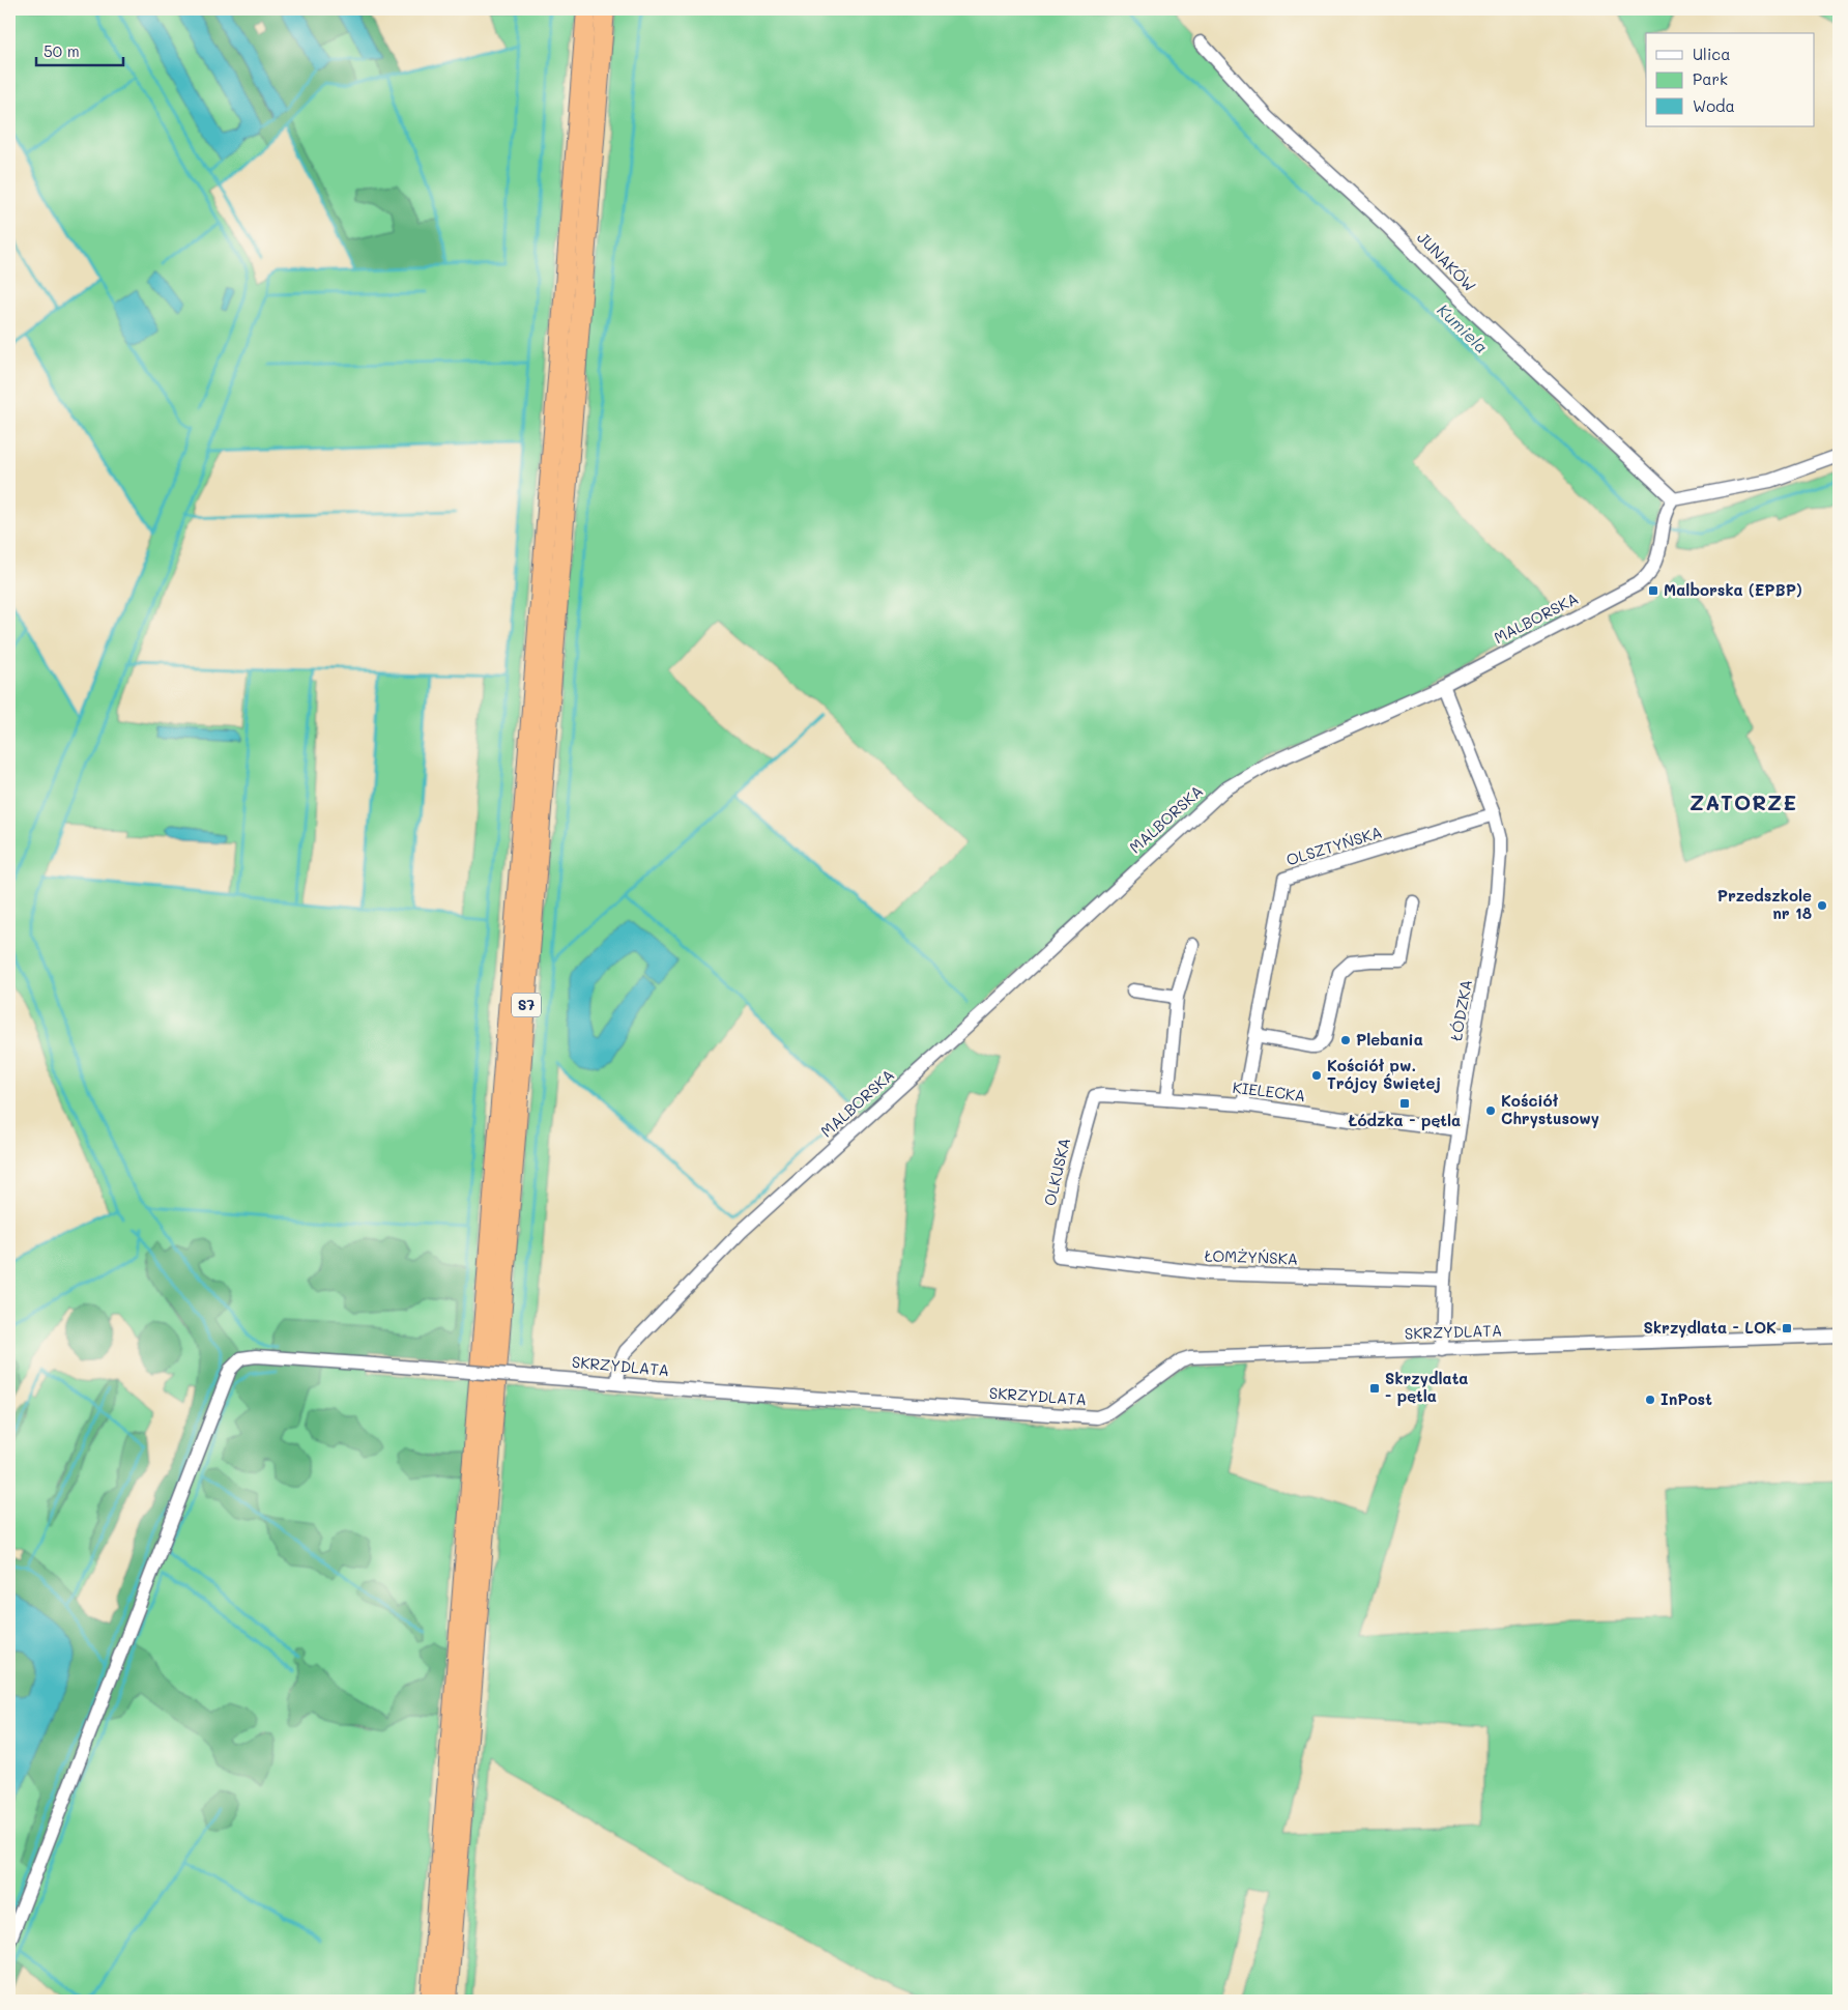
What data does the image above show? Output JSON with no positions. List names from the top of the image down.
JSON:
{
  "streets": {
    "highway": ["S7"],
    "street": [
      "JUNAKÓW",
      "MALBORSKA",
      "OLSZTYŃSKA",
      "ŁÓDZKA",
      "KIELECKA",
      "OLKUSKA",
      "ŁOMŻYŃSKA",
      "SKRZYDLATA"
    ]
  },
  "crossings": [
    ["JUNAKÓW", "MALBORSKA"],
    ["MALBORSKA", "ŁÓDZKA"],
    ["MALBORSKA", "SKRZYDLATA"],
    ["OLSZTYŃSKA", "ŁÓDZKA"],
    ["OLSZTYŃSKA", "KIELECKA"],
    ["ŁÓDZKA", "KIELECKA"],
    ["ŁÓDZKA", "ŁOMŻYŃSKA"],
    ["ŁÓDZKA", "SKRZYDLATA"],
    ["KIELECKA", "OLKUSKA"],
    ["OLKUSKA", "ŁOMŻYŃSKA"]
  ],
  "districts": ["ZATORZE"],
  "water": ["Kumiela"],
  "places": {
    "transit": [
      "Malborska (EPBP)",
      "Łódzka - pętla",
      "Skrzydlata - LOK",
      "Skrzydlata - pętla"
    ],
    "other": [
      "Przedszkole nr 18",
      "Plebania",
      "Kościół pw. Trójcy Świętej",
      "Kościół Chrystusowy",
      "InPost"
    ]
  },
  "legend": ["Ulica", "Park", "Woda"],
  "scale_bar": "50 m"
}
